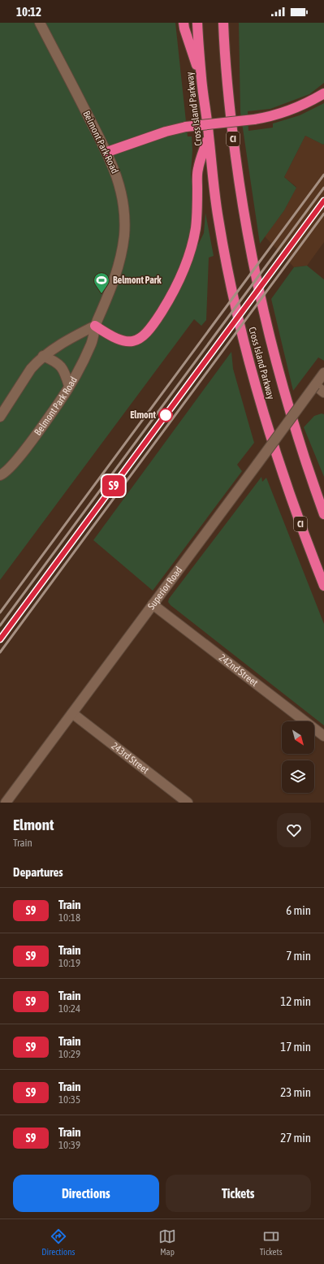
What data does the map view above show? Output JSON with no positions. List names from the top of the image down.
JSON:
{
  "streets": {
    "highway": ["Cross Island Parkway", "CI"],
    "street": [
      "Belmont Park Road",
      "Superior Road",
      "242nd Street",
      "243rd Street"
    ]
  },
  "crossings": [
    ["Superior Road", "242nd Street"],
    ["Superior Road", "243rd Street"]
  ],
  "places": {
    "sports": ["Belmont Park"],
    "other": ["Elmont"]
  },
  "north": "bottom right",
  "page": {
    "status": "10:12",
    "on_map": "S9",
    "heading": [
      ["Elmont", "Train"],
      "Departures"
    ],
    "list": [
      {
        "mark": "S9",
        "name": "Train",
        "note": "10:18",
        "value": "6 min"
      },
      {
        "mark": "S9",
        "name": "Train",
        "note": "10:19",
        "value": "7 min"
      },
      {
        "mark": "S9",
        "name": "Train",
        "note": "10:24",
        "value": "12 min"
      },
      {
        "mark": "S9",
        "name": "Train",
        "note": "10:29",
        "value": "17 min"
      },
      {
        "mark": "S9",
        "name": "Train",
        "note": "10:35",
        "value": "23 min"
      },
      {
        "mark": "S9",
        "name": "Train",
        "note": "10:39",
        "value": "27 min"
      }
    ],
    "buttons": ["Directions", "Tickets"],
    "tabs": ["Directions", "Map", "Tickets"]
  }
}
